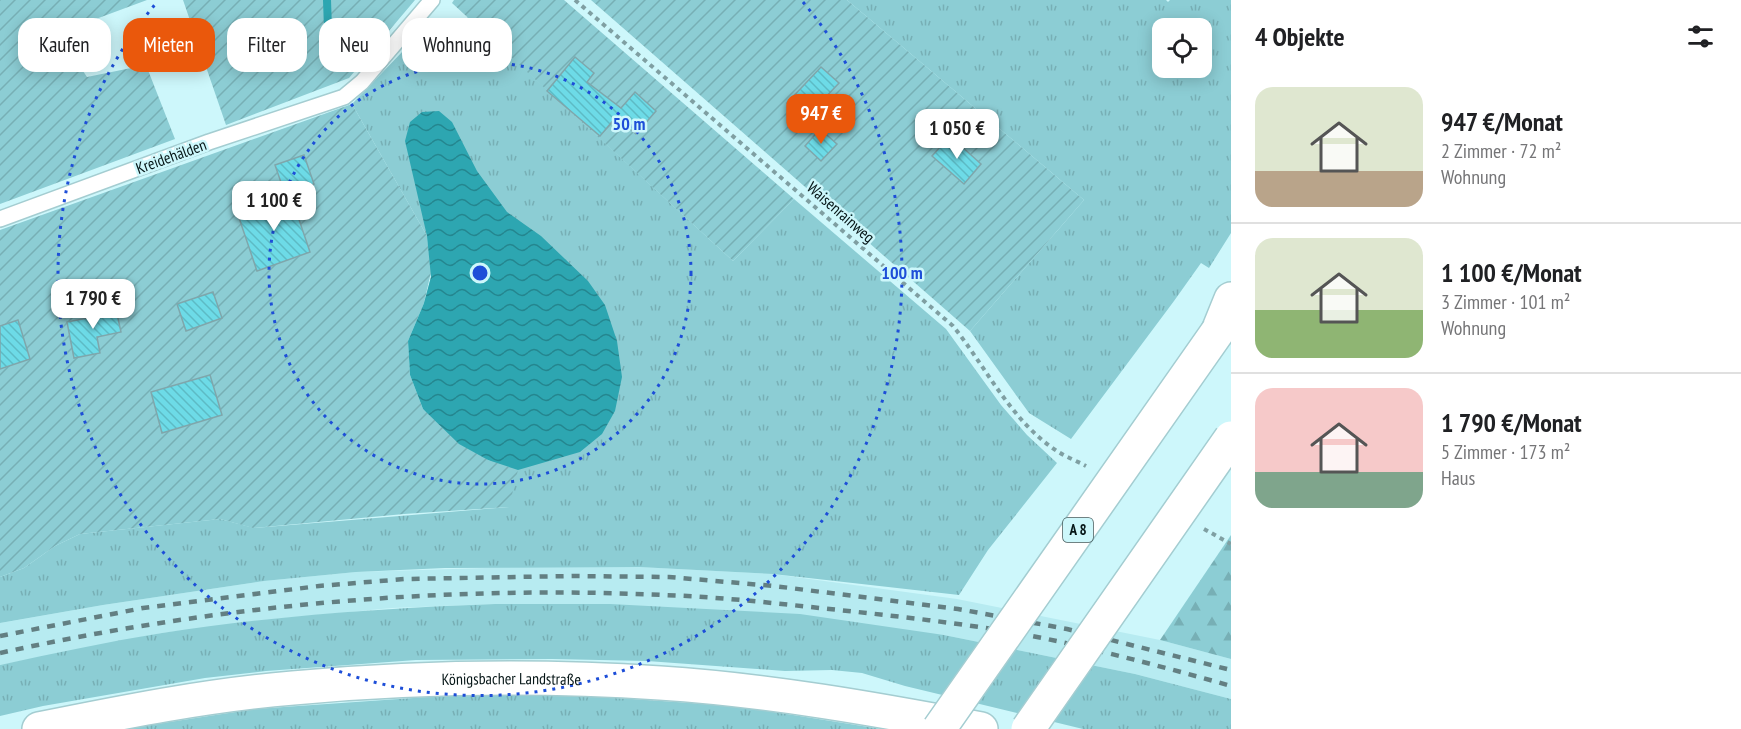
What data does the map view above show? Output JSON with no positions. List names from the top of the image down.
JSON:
{
  "streets": {
    "main road": ["A 8", "Königsbacher Landstraße"],
    "lane": ["Kreidehälden"],
    "path": ["Waisenrainweg"]
  },
  "page": {
    "heading": "4 Objekte",
    "chip": [
      "Kaufen",
      "Mieten",
      "Filter",
      "Neu",
      "Wohnung"
    ],
    "list": [
      {
        "name": "947 €/Monat",
        "note": "2 Zimmer · 72 m² · Wohnung"
      },
      {
        "name": "1 100 €/Monat",
        "note": "3 Zimmer · 101 m² · Wohnung"
      },
      {
        "name": "1 790 €/Monat",
        "note": "5 Zimmer · 173 m² · Haus"
      }
    ],
    "price": [
      "947 €",
      "1 050 €",
      "1 100 €",
      "1 790 €"
    ]
  },
  "rings": ["50 m", "100 m"]
}
